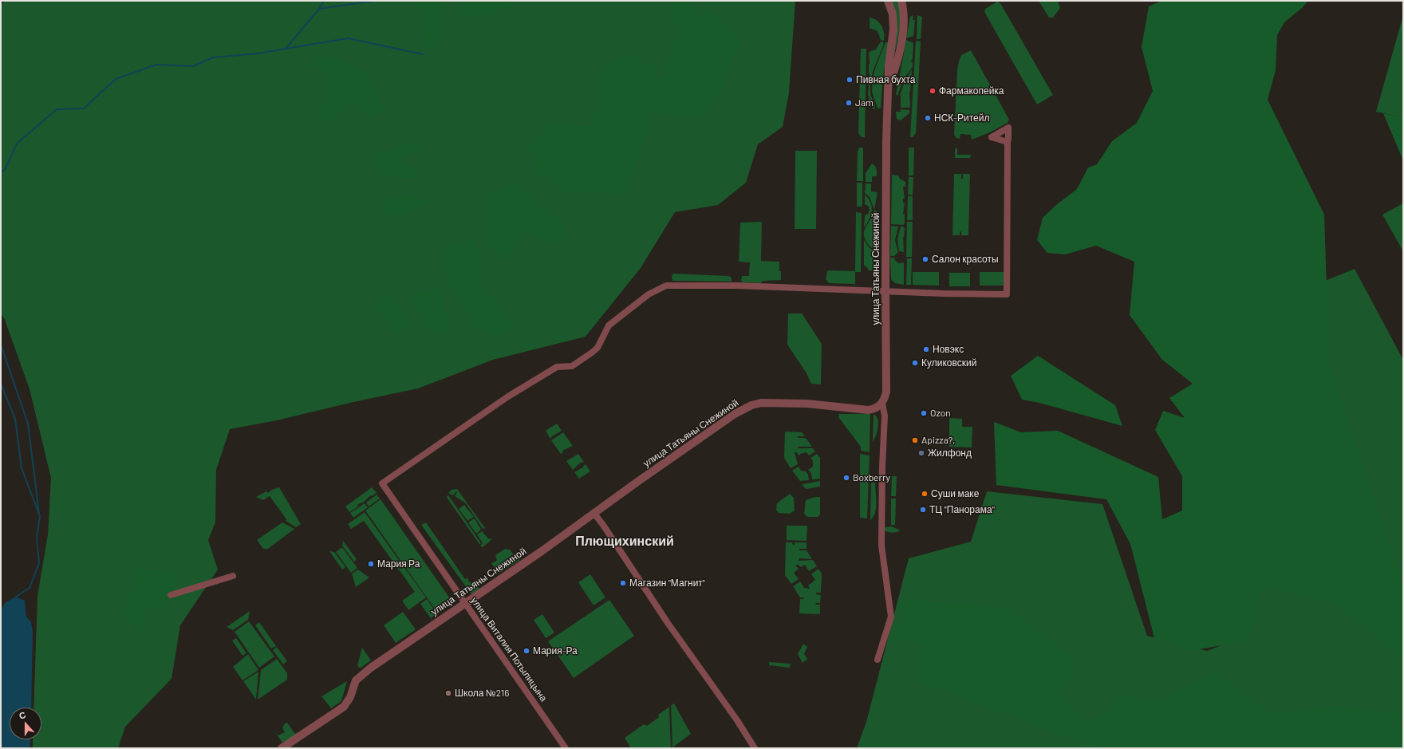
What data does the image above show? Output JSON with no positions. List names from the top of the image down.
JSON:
{
  "streets": {
    "street": ["улица Татьяны Снежиной", "улица Виталия Потылицына"]
  },
  "crossings": [
    ["улица Татьяны Снежиной", "улица Виталия Потылицына"]
  ],
  "districts": ["Плющихинский"],
  "places": [
    "Пивная бухта",
    "Фармакопейка",
    "Jam",
    "НСК-Ритейл",
    "Салон красоты",
    "Новэкс",
    "Куликовский",
    "Ozon",
    "Apizza?,",
    "Жилфонд",
    "Boxberry",
    "Суши маке",
    "ТЦ \"Панорама\"",
    "Мария Ра",
    "Магазин \"Магнит\"",
    "Мария-Ра",
    "Школа №216"
  ],
  "north": "top"
}
